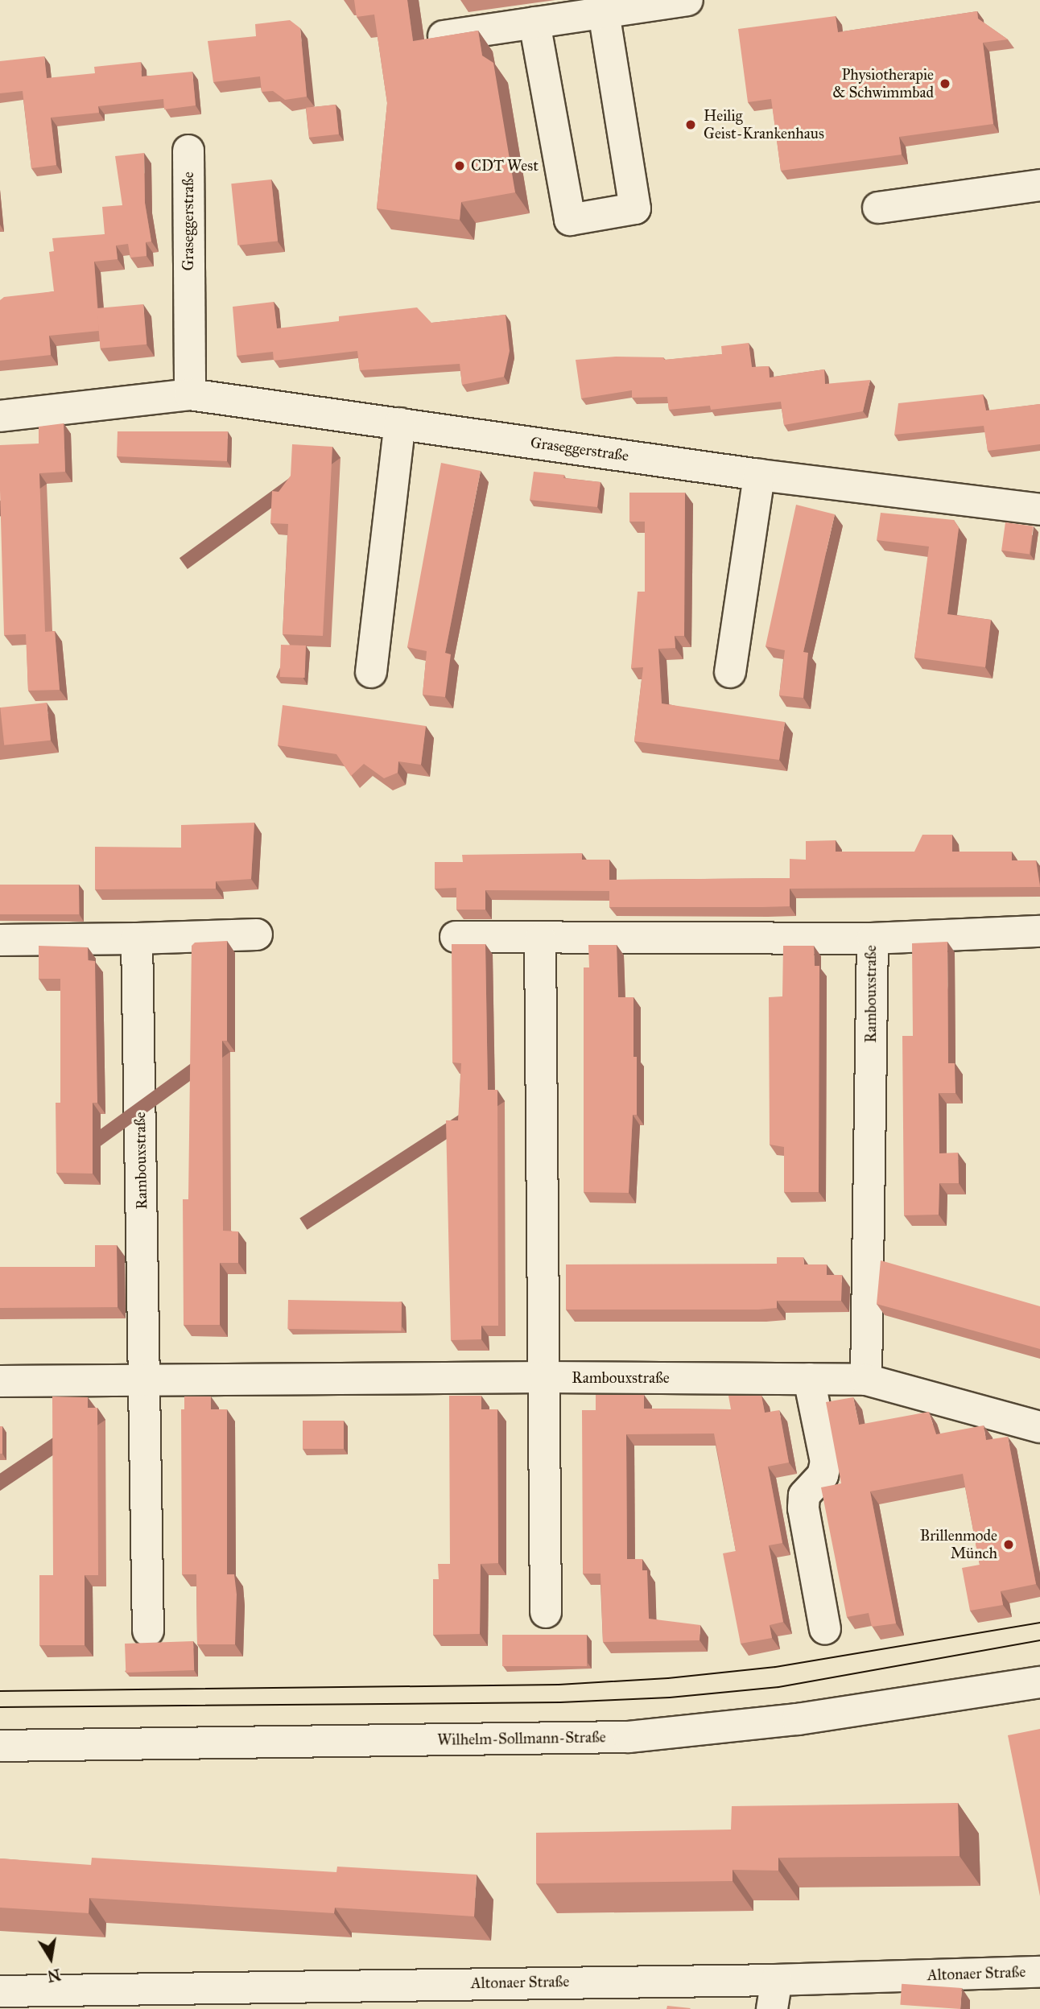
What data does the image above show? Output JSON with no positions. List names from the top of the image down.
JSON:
{
  "streets": {
    "street": [
      "Graseggerstraße",
      "Rambouxstraße",
      "Wilhelm-Sollmann-Straße",
      "Altonaer Straße"
    ]
  },
  "places": [
    "Physiotherapie & Schwimmbad",
    "Heilig Geist-Krankenhaus",
    "CDT West",
    "Brillenmode Münch"
  ],
  "north": "bottom"
}
